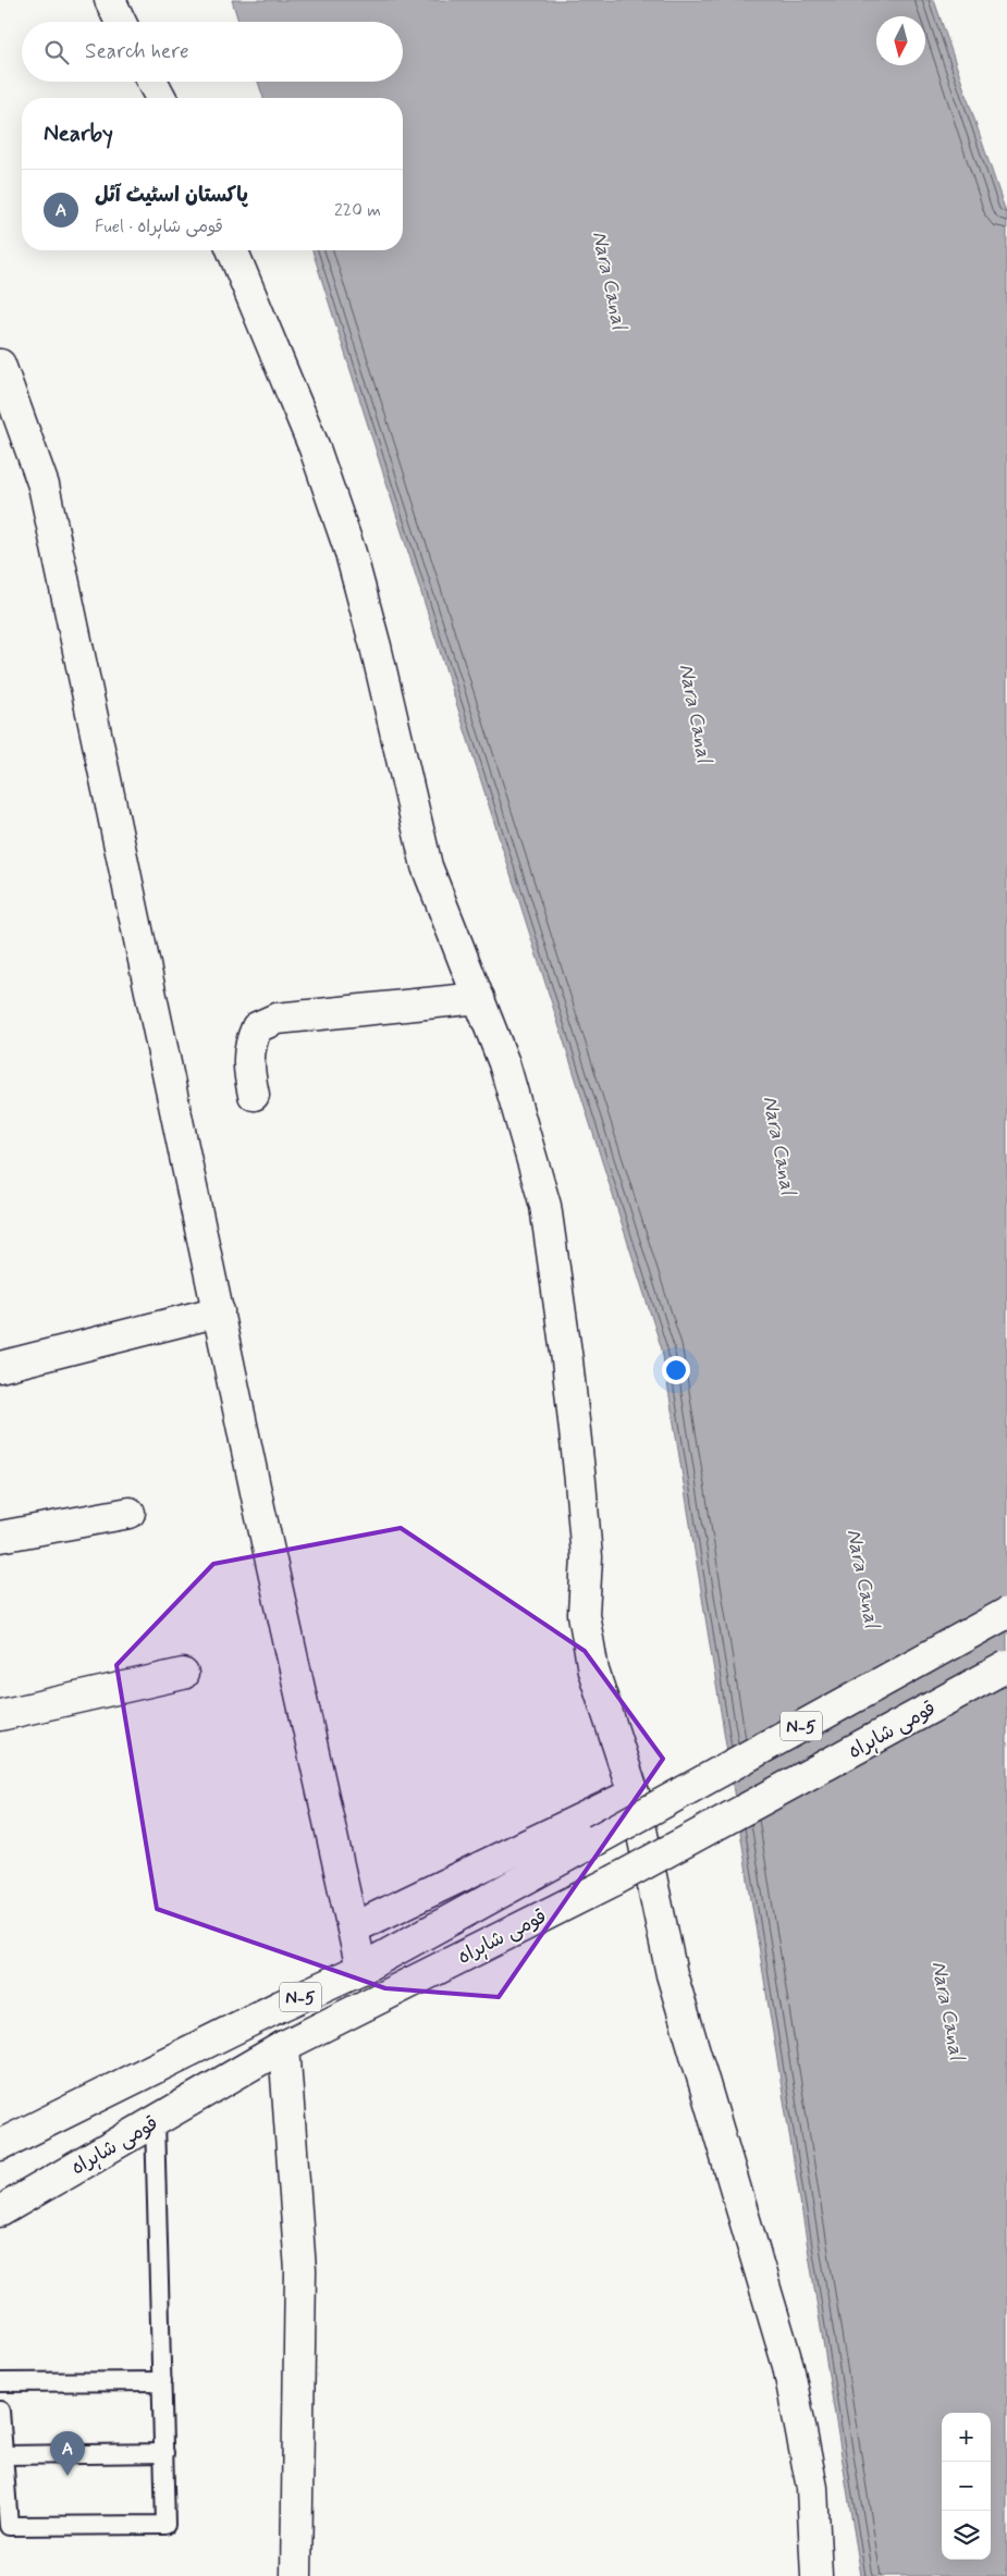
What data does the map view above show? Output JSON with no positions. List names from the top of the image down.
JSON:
{
  "streets": {
    "main road": ["N-5", "قومی شاہراہ"]
  },
  "water": ["Nara Canal"],
  "north": "bottom",
  "page": {
    "search": "Search here",
    "heading": "Nearby",
    "list": [
      {
        "mark": "A",
        "name": "پاکستان اسٹیٹ آئل",
        "note": "Fuel · قومی شاہراہ",
        "value": "220 m"
      }
    ],
    "map_buttons": ["+", "−"],
    "pins": "A"
  }
}
